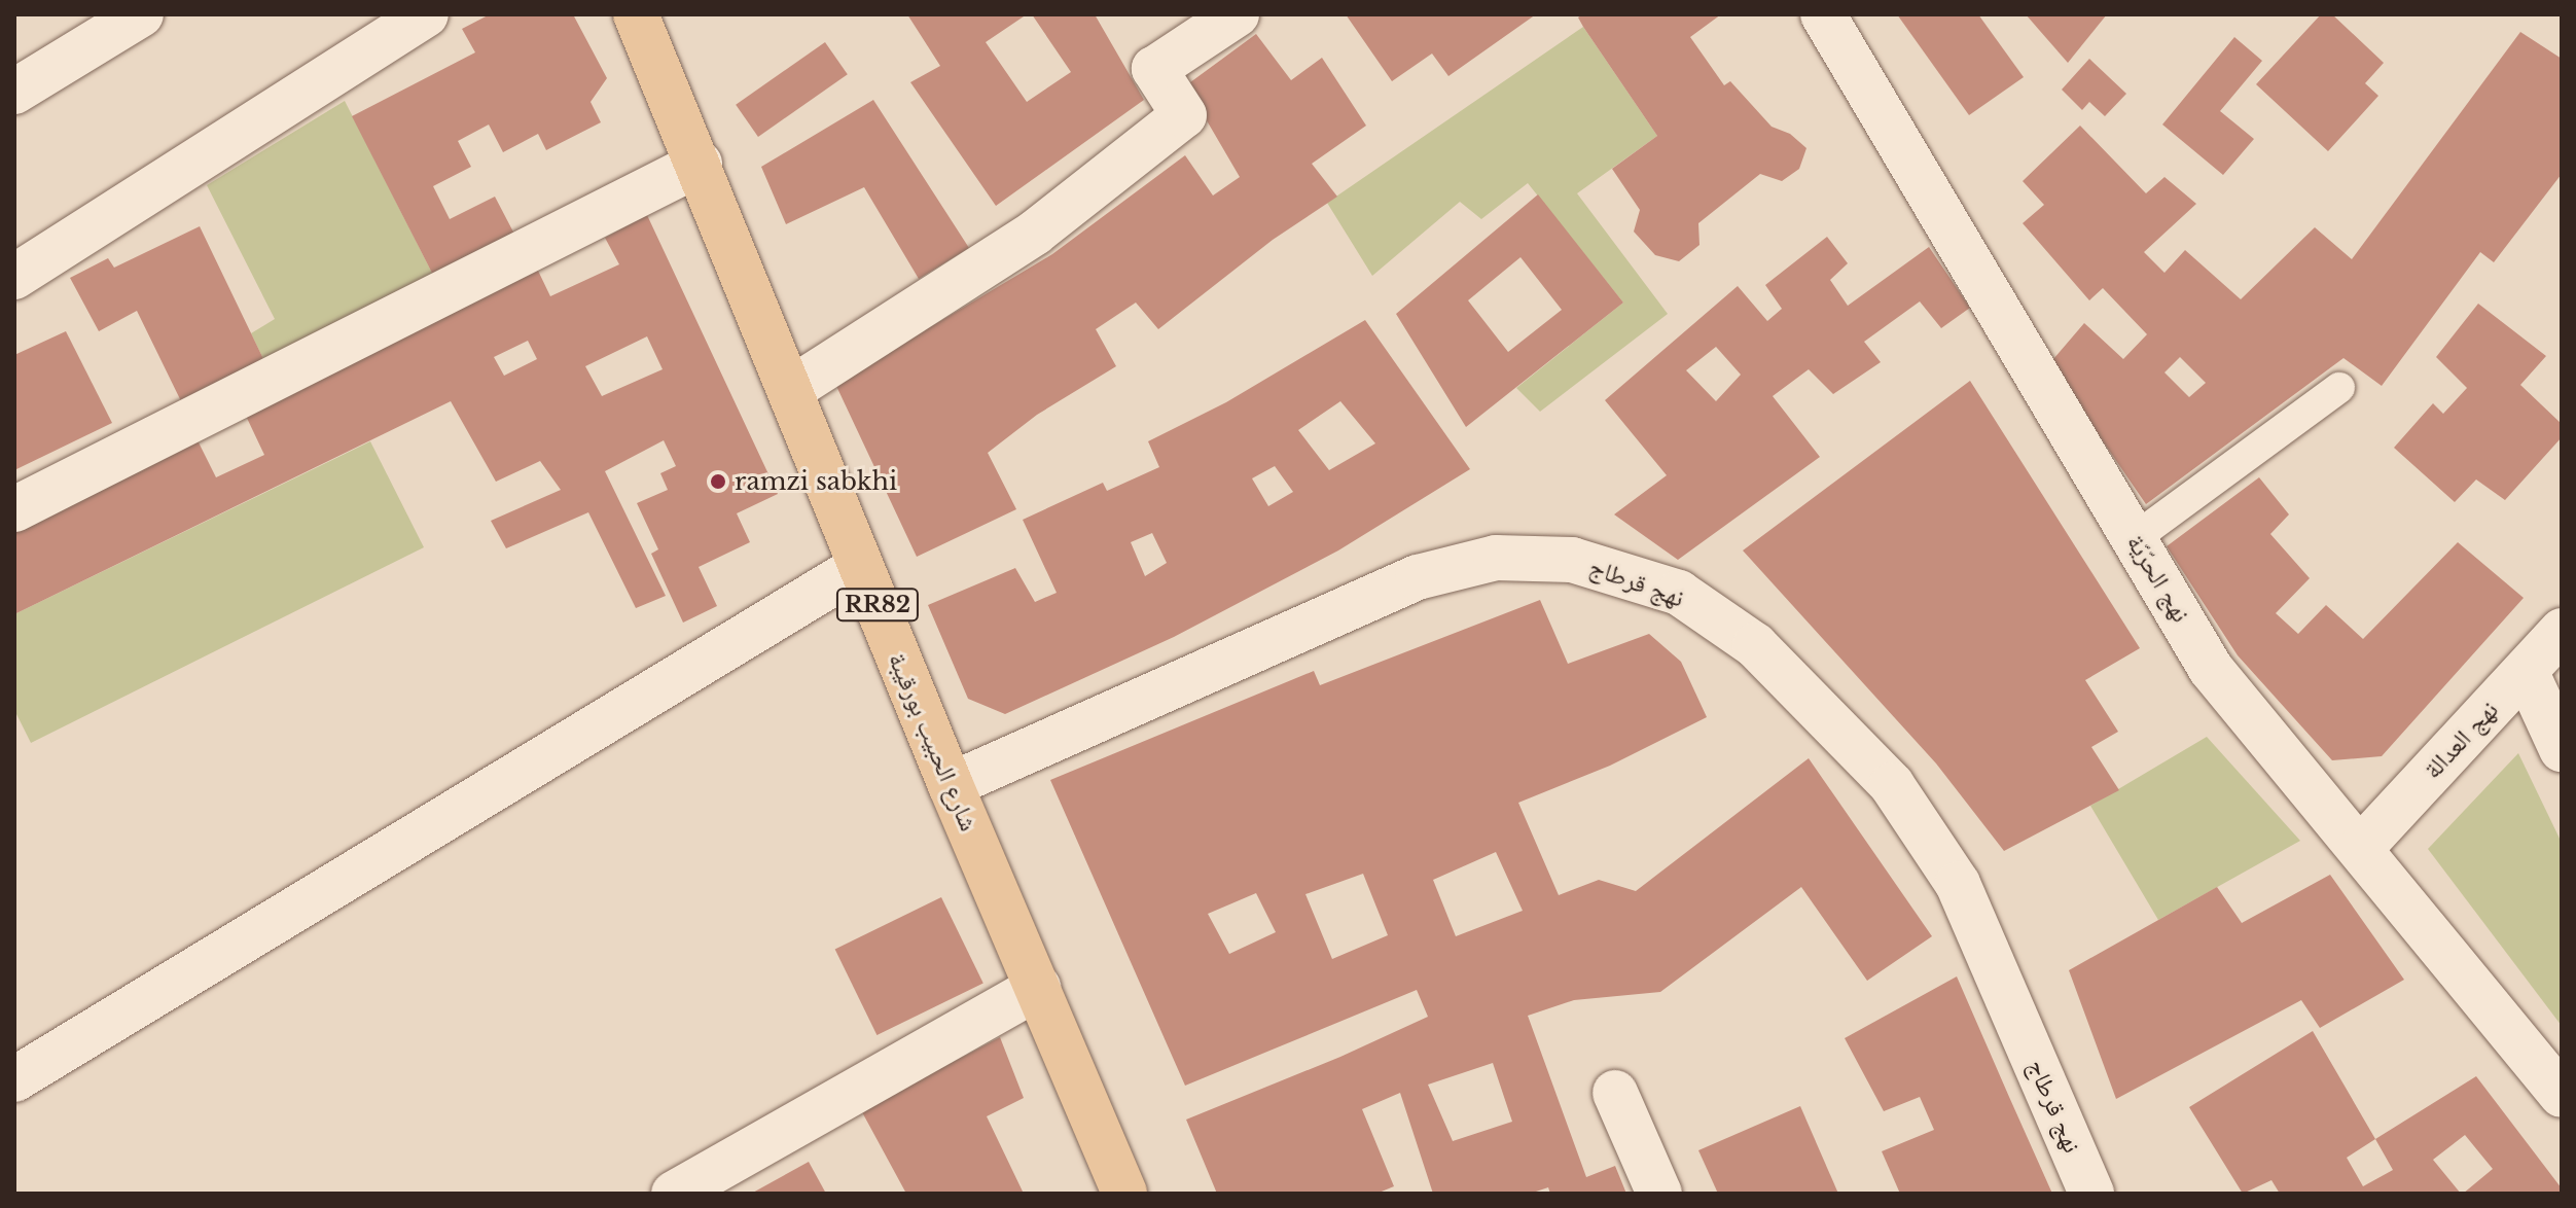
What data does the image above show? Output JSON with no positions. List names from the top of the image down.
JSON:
{
  "streets": {
    "main road": ["RR82", "شارع الحبيب بورقيبة"],
    "street": ["نهج الحرّيّة", "نهج قرطاج", "نهج العدالة"]
  },
  "crossings": [
    ["نهج الحرّيّة", "نهج العدالة"],
    ["نهج قرطاج", "شارع الحبيب بورقيبة"]
  ],
  "places": ["ramzi sabkhi"]
}
